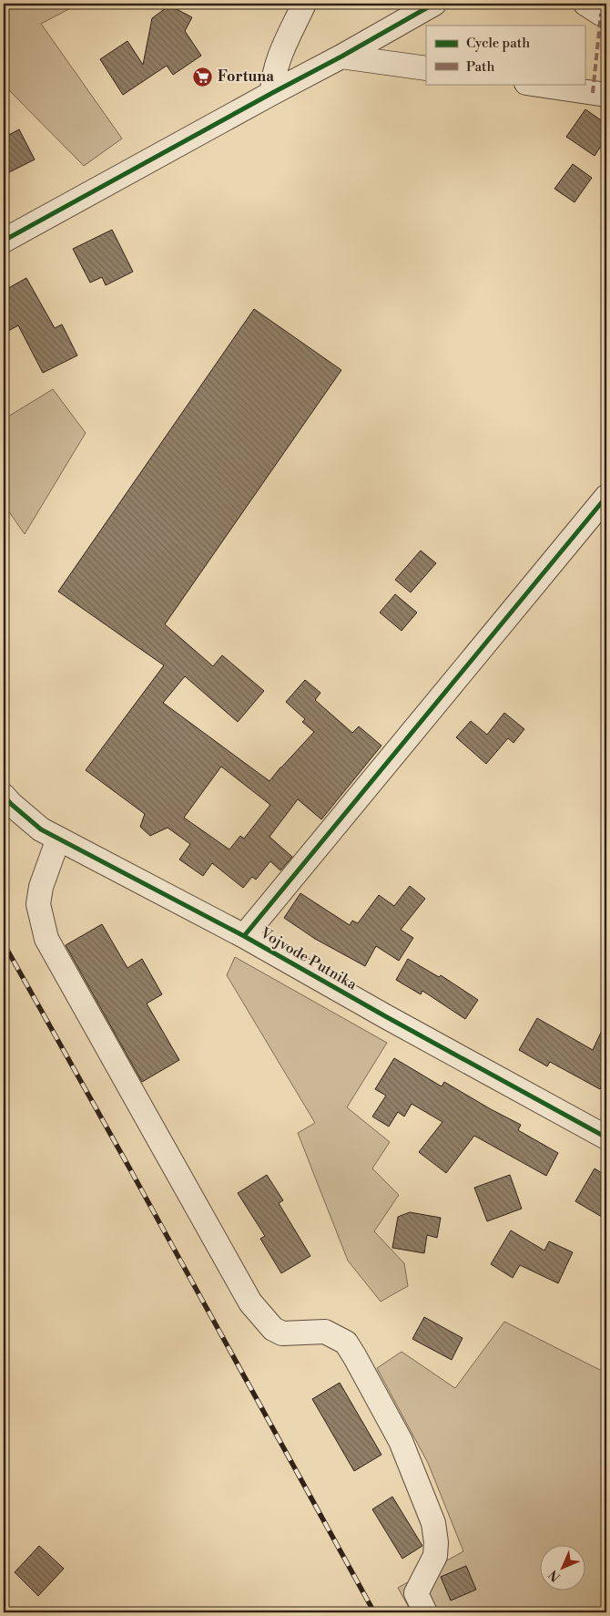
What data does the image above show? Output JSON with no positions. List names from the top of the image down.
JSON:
{
  "streets": {
    "street": ["Vojvode Putnika"]
  },
  "places": {
    "supermarket": ["Fortuna"]
  },
  "legend": ["Cycle path", "Path"],
  "north": "bottom left"
}
